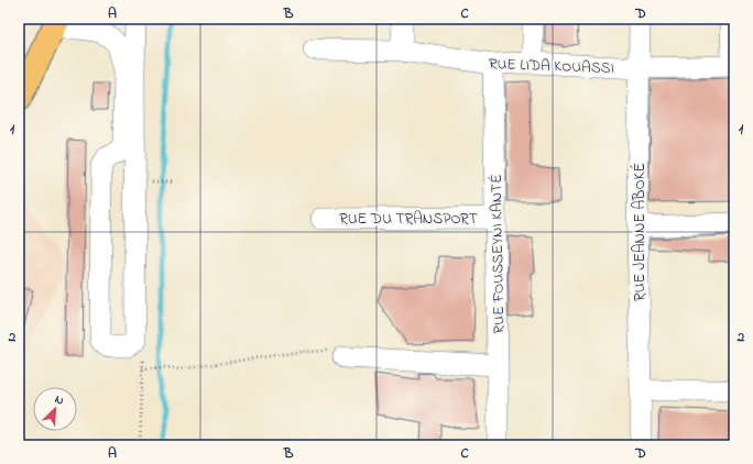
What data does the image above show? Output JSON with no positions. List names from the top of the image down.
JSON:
{
  "streets": {
    "street": [
      "RUE LIDA KOUASSI",
      "RUE DU TRANSPORT",
      "RUE JEANNE ABOKÉ",
      "RUE FOUSSEYNI KANTÉ"
    ]
  },
  "crossings": [
    ["RUE LIDA KOUASSI", "RUE JEANNE ABOKÉ"],
    ["RUE LIDA KOUASSI", "RUE FOUSSEYNI KANTÉ"],
    ["RUE DU TRANSPORT", "RUE FOUSSEYNI KANTÉ"]
  ],
  "north": "top right",
  "grid": {
    "columns": [
      "A",
      "B",
      "C",
      "D"
    ],
    "rows": ["1", "2"]
  }
}
